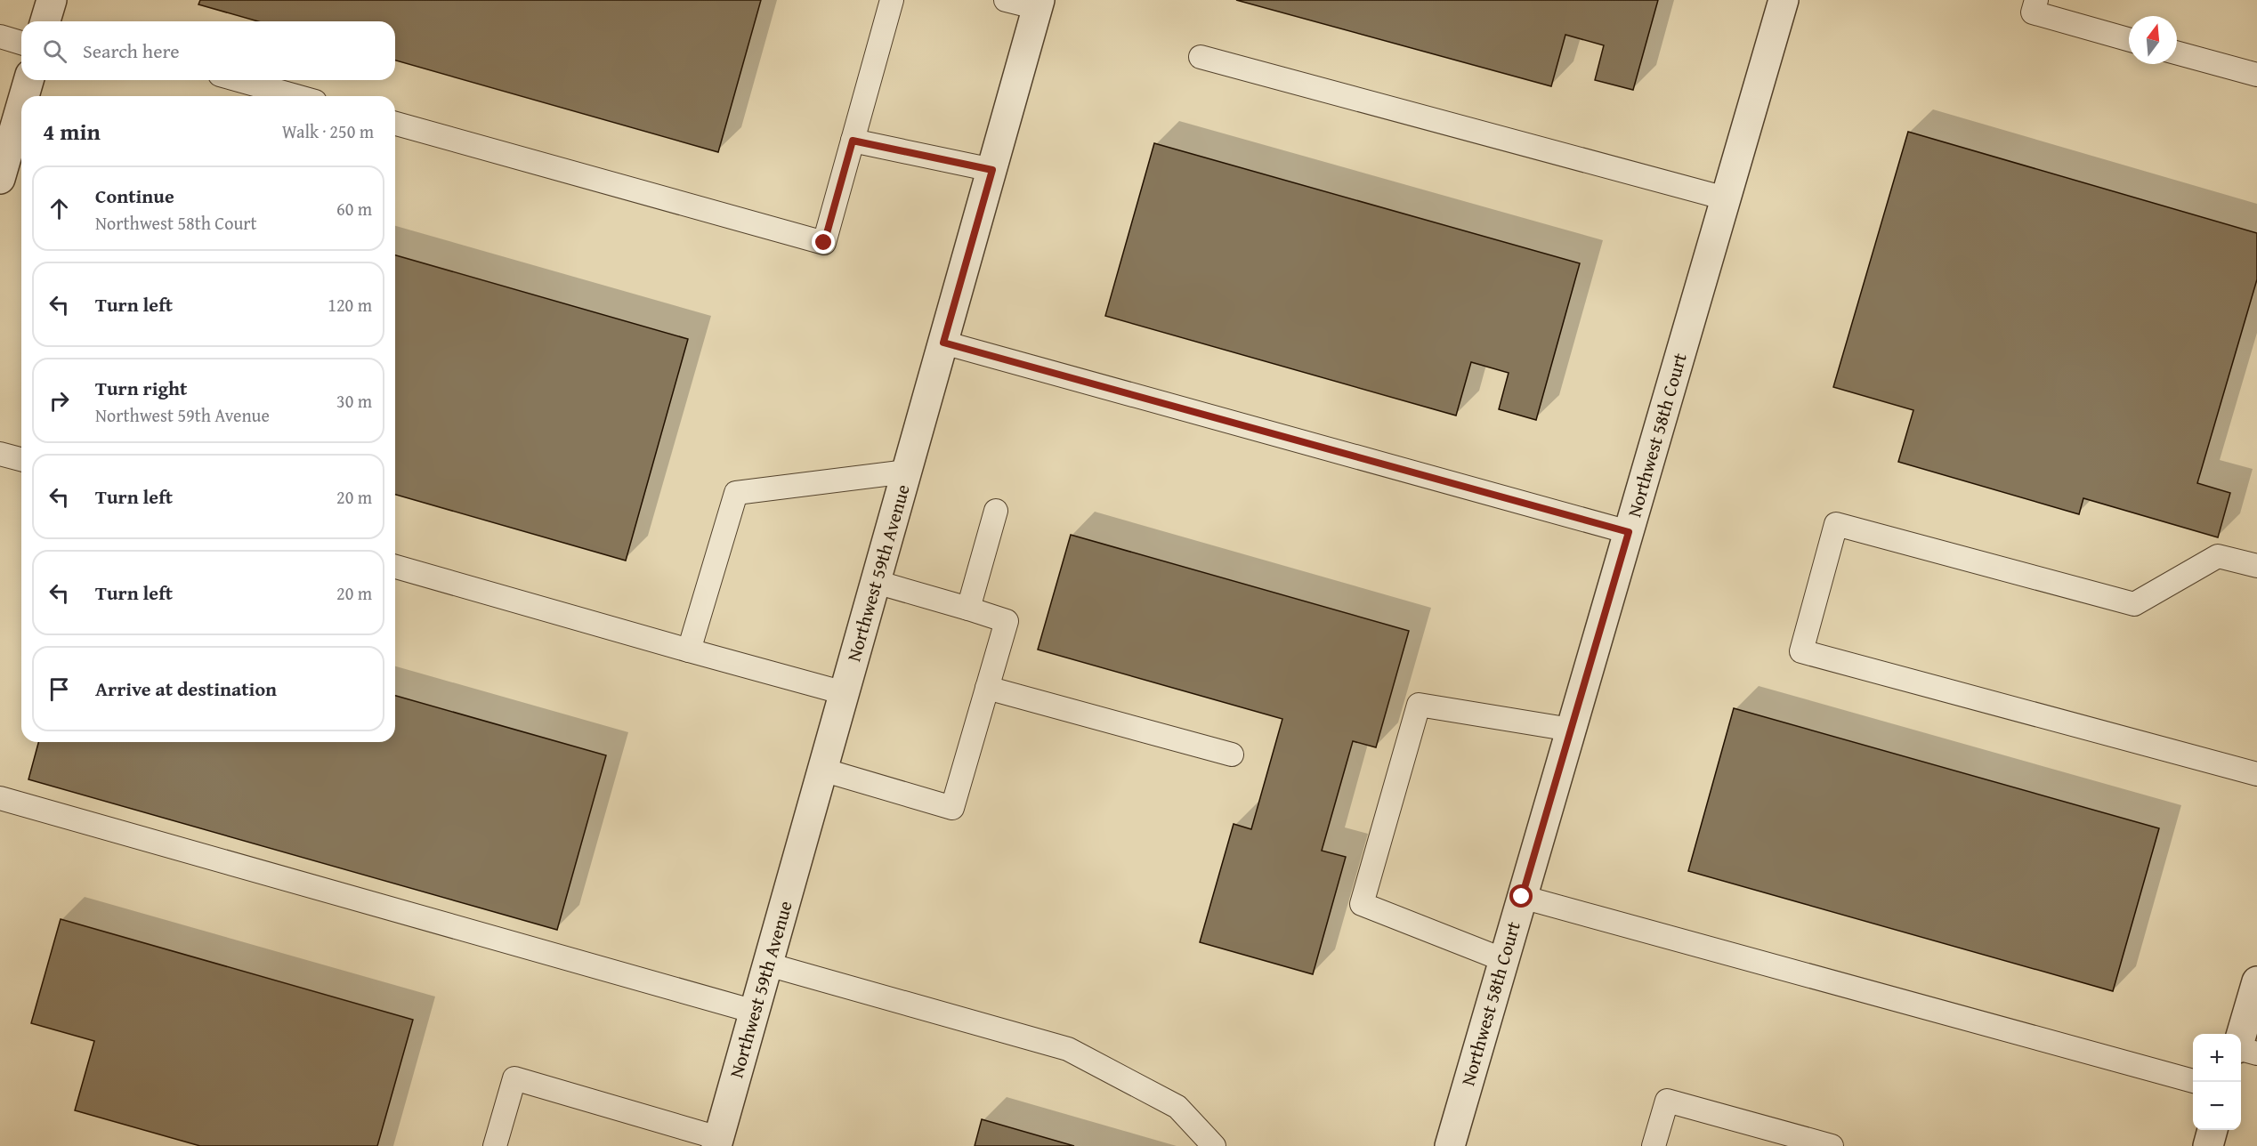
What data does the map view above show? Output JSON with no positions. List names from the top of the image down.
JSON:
{
  "streets": {
    "street": ["Northwest 58th Court", "Northwest 59th Avenue"]
  },
  "north": "top",
  "page": {
    "search": "Search here",
    "heading": ["4 min", "Walk · 250 m"],
    "list": [
      ["Continue", "Northwest 58th Court", "60 m"],
      ["Turn left", "120 m"],
      ["Turn right", "Northwest 59th Avenue", "30 m"],
      ["Turn left", "20 m"],
      ["Turn left", "20 m"],
      "Arrive at destination"
    ],
    "map_buttons": ["+", "−"]
  }
}
